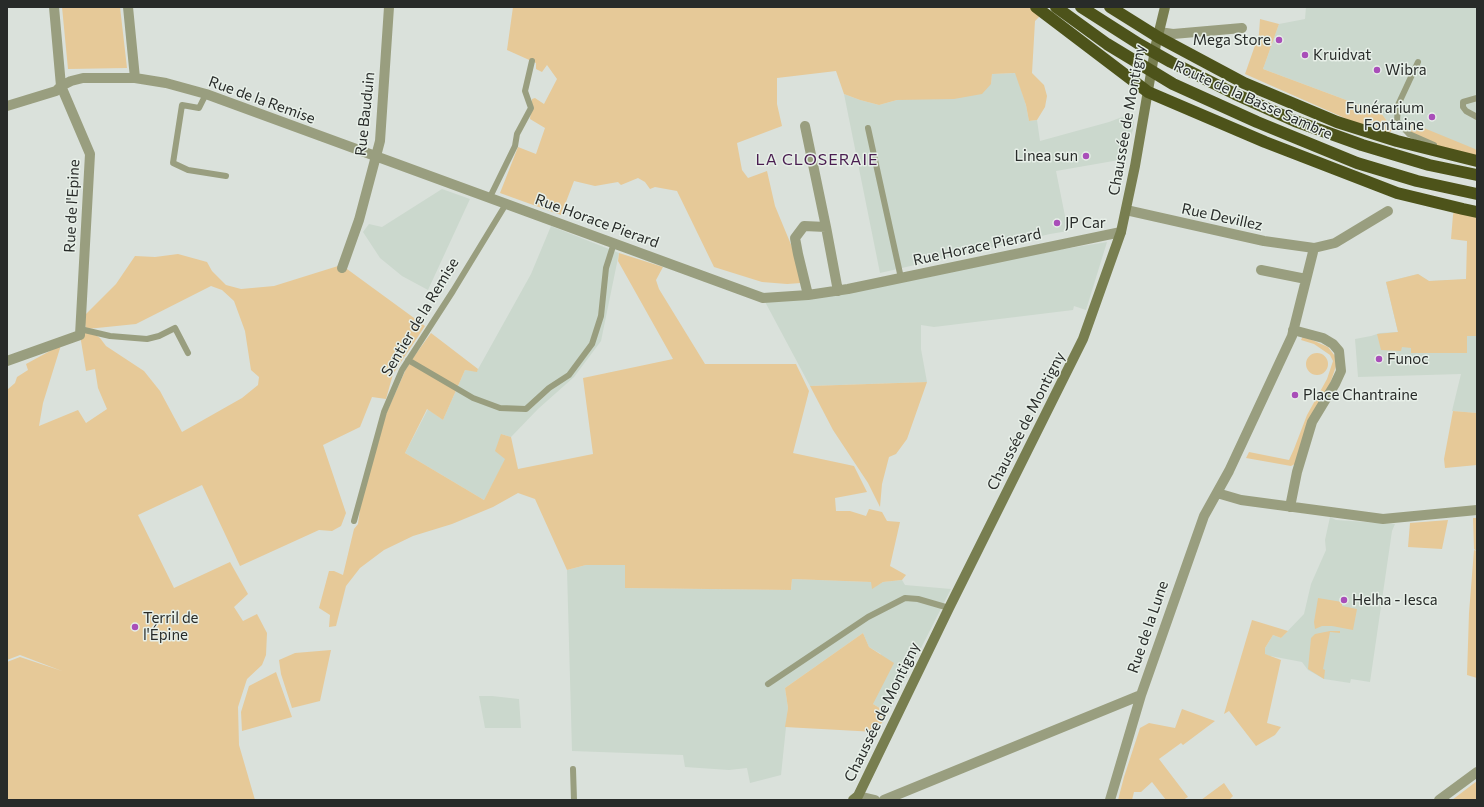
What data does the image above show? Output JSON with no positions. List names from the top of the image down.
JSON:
{
  "streets": {
    "highway": ["Route de la Basse Sambre"],
    "main road": ["Chaussée de Montigny"],
    "street": [
      "Rue de la Remise",
      "Rue Bauduin",
      "Rue de l'Epine",
      "Rue Devillez",
      "Rue Horace Pierard",
      "Rue de la Lune"
    ],
    "lane": ["Sentier de la Remise"]
  },
  "crossings": [
    ["Rue de la Remise", "Rue Bauduin"],
    ["Rue de la Remise", "Rue de l'Epine"],
    ["Rue de la Remise", "Rue Horace Pierard"],
    ["Rue Bauduin", "Rue Horace Pierard"],
    ["Chaussée de Montigny", "Rue Devillez"],
    ["Chaussée de Montigny", "Rue Horace Pierard"],
    ["Rue Horace Pierard", "Sentier de la Remise"]
  ],
  "districts": ["LA CLOSERAIE"],
  "places": [
    "Mega Store",
    "Kruidvat",
    "Wibra",
    "Funérarium Fontaine",
    "Linea sun",
    "JP Car",
    "Funoc",
    "Place Chantraine",
    "Helha - Iesca",
    "Terril de l'Épine"
  ]
}
